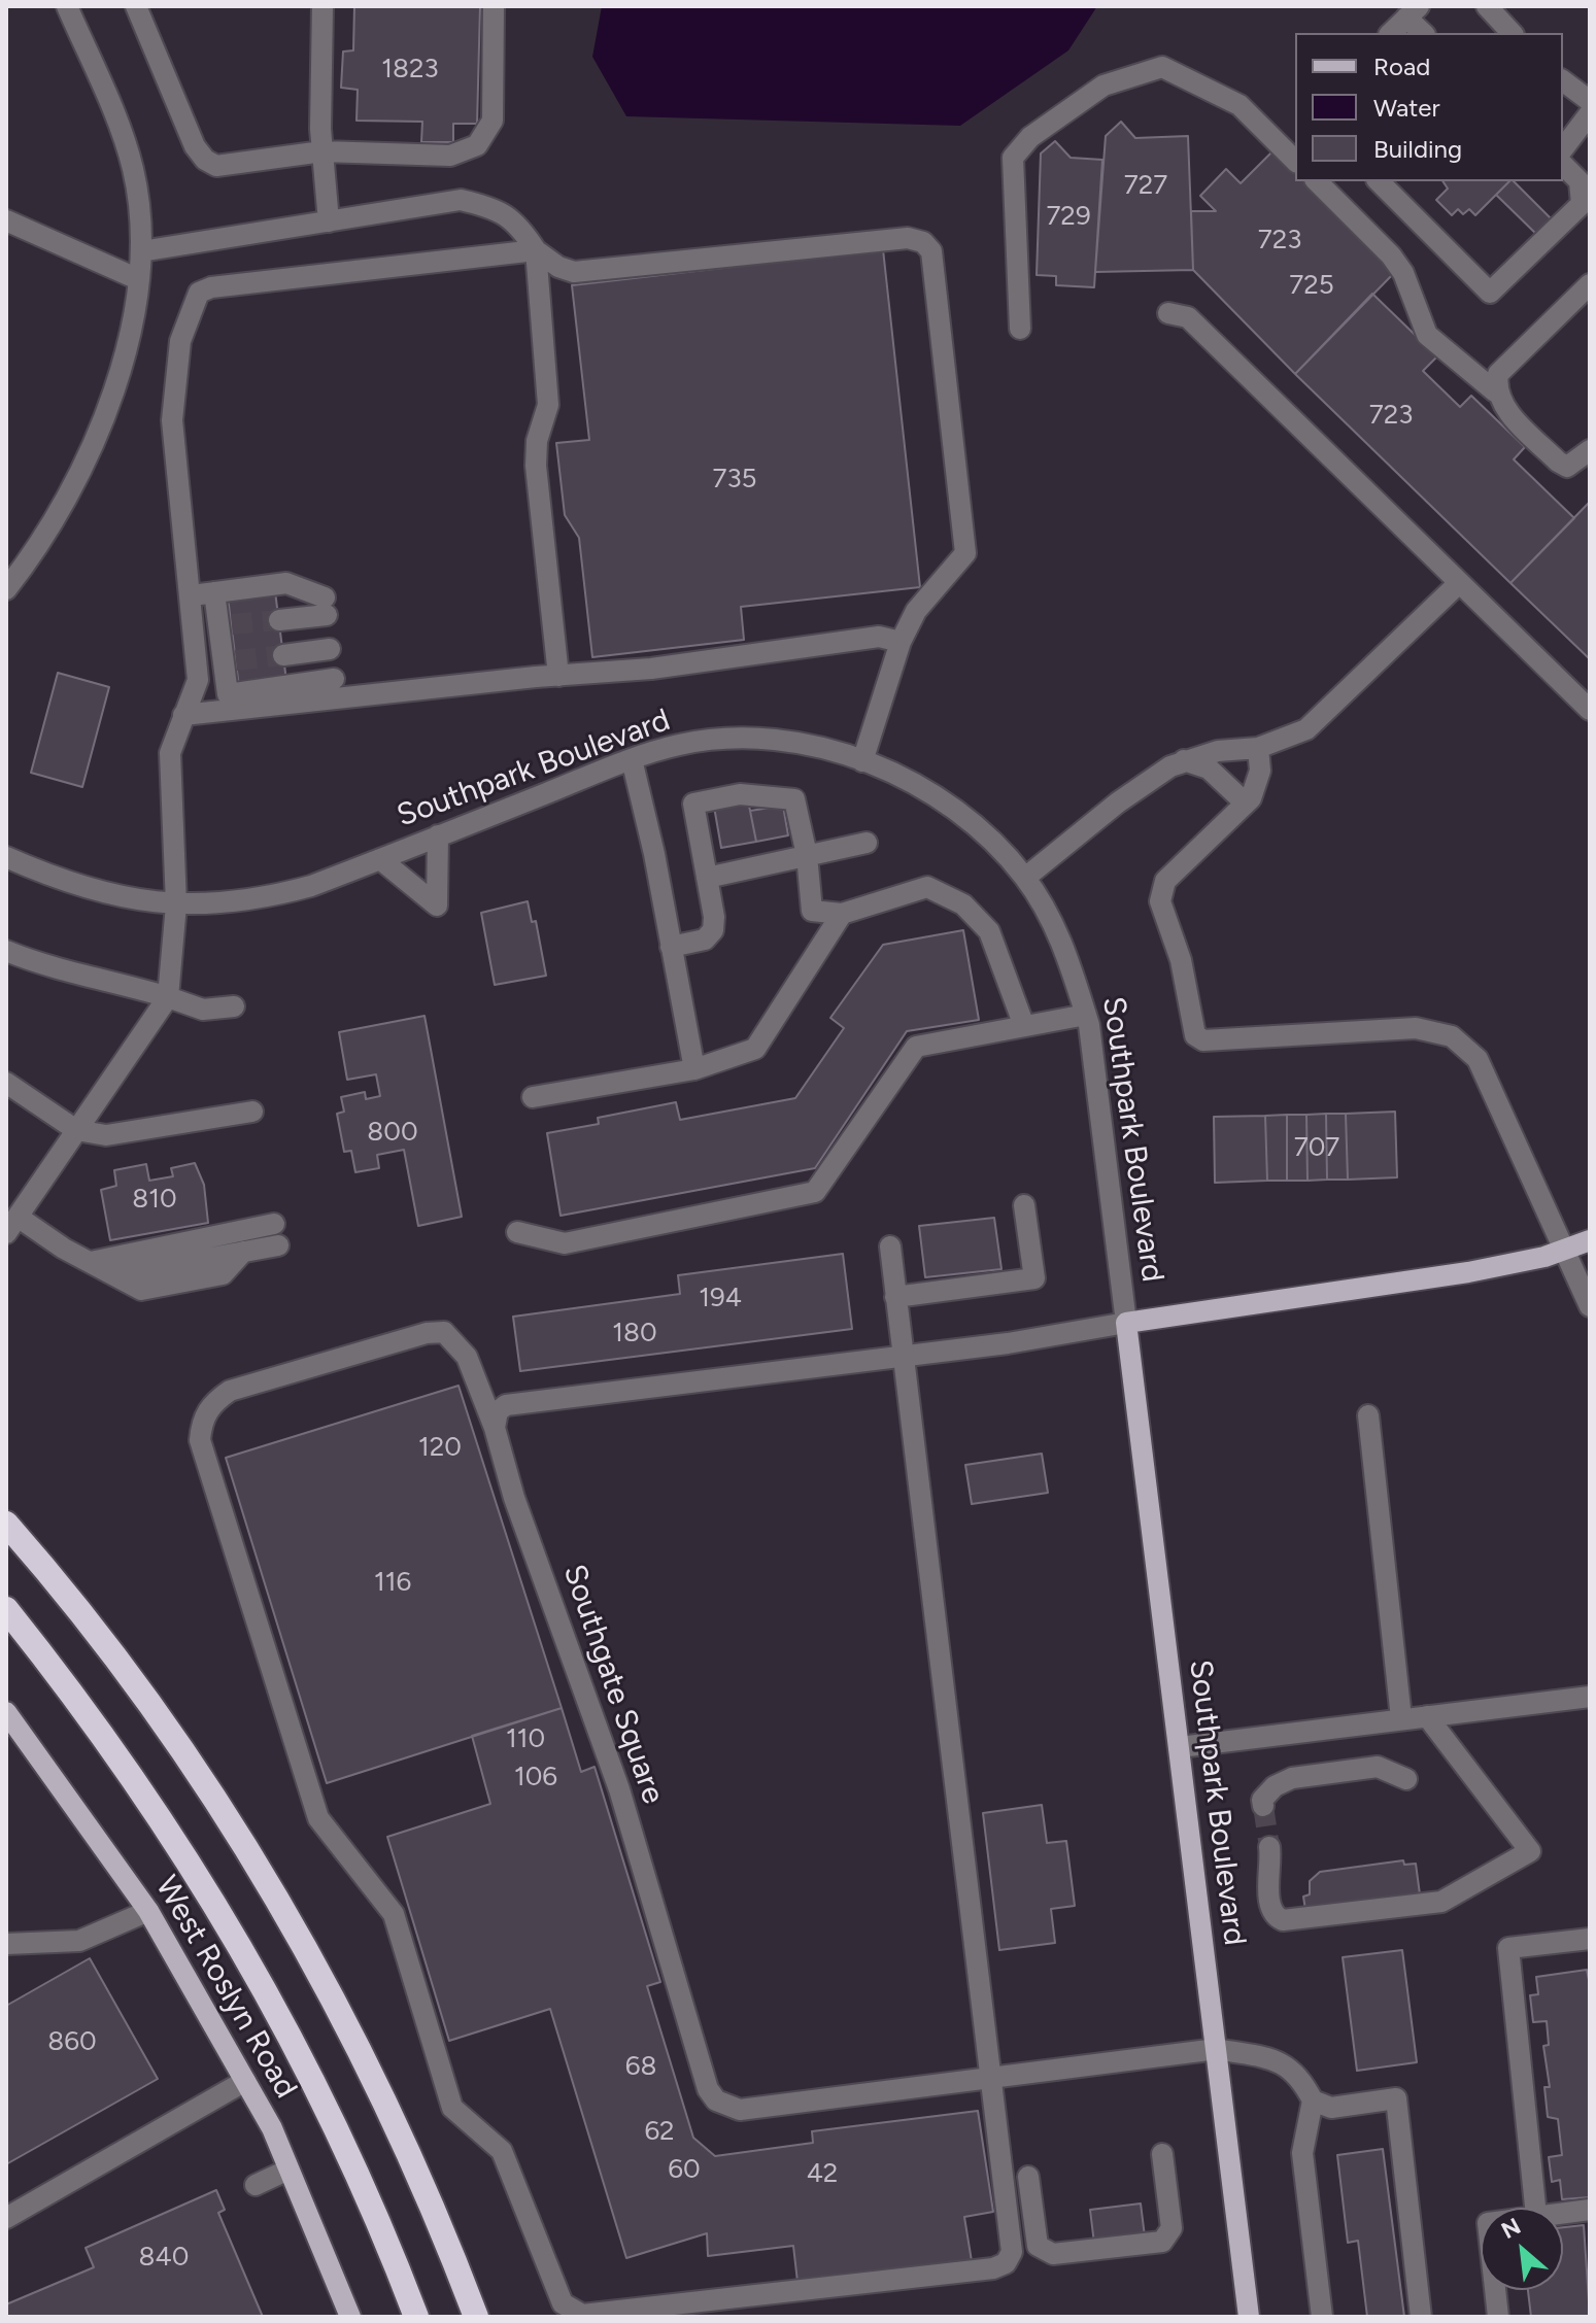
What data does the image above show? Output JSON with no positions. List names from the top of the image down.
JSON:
{
  "streets": {
    "main road": ["Southpark Boulevard", "West Roslyn Road"],
    "street": ["Southgate Square"]
  },
  "crossings": [
    ["Southpark Boulevard", "Southgate Square"]
  ],
  "house_numbers": [
    "1823",
    "727",
    "729",
    "723",
    "725",
    "723",
    "735",
    "800",
    "707",
    "810",
    "194",
    "180",
    "120",
    "116",
    "110",
    "106",
    "860",
    "68",
    "62",
    "60",
    "42",
    "840"
  ],
  "legend": ["Road", "Water", "Building"],
  "north": "top left"
}
